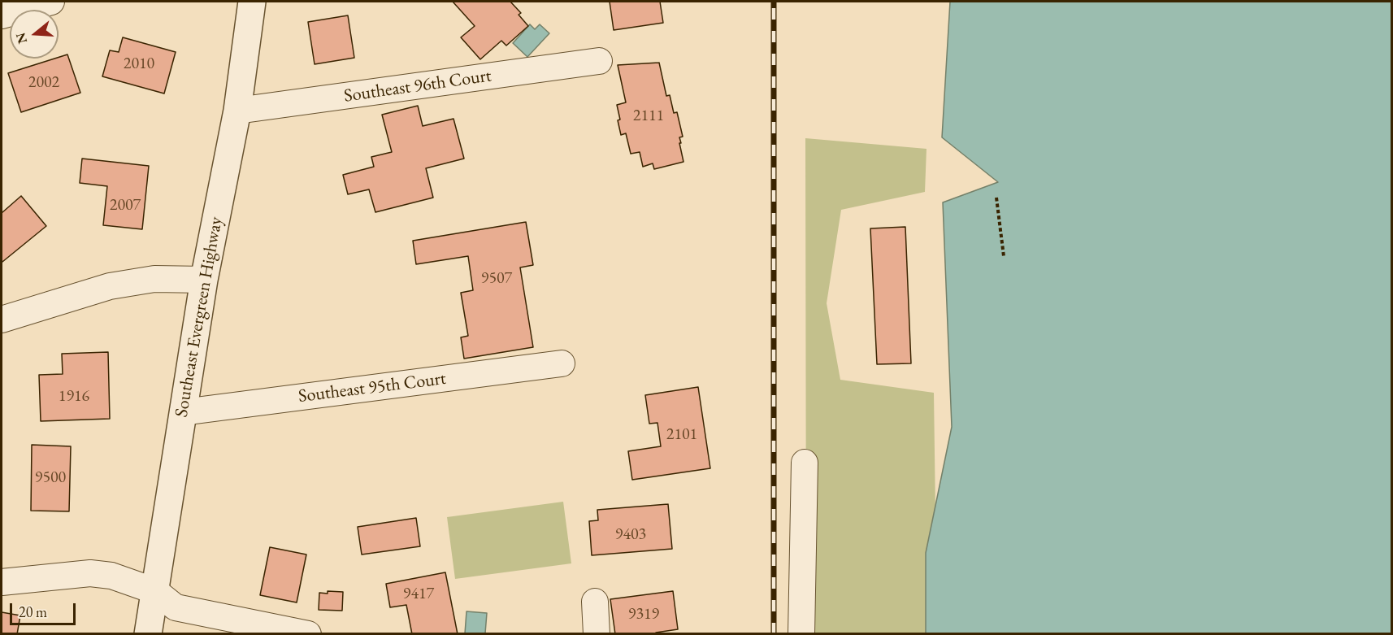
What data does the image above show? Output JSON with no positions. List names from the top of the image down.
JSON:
{
  "streets": {
    "street": ["Southeast 96th Court", "Southeast Evergreen Highway", "Southeast 95th Court"]
  },
  "crossings": [
    ["Southeast 96th Court", "Southeast Evergreen Highway"],
    ["Southeast Evergreen Highway", "Southeast 95th Court"]
  ],
  "house_numbers": [
    "2010",
    "2002",
    "2111",
    "2007",
    "9507",
    "1916",
    "2101",
    "9500",
    "9403",
    "9417",
    "9319"
  ],
  "scale_bar": "20 m",
  "north": "left"
}
